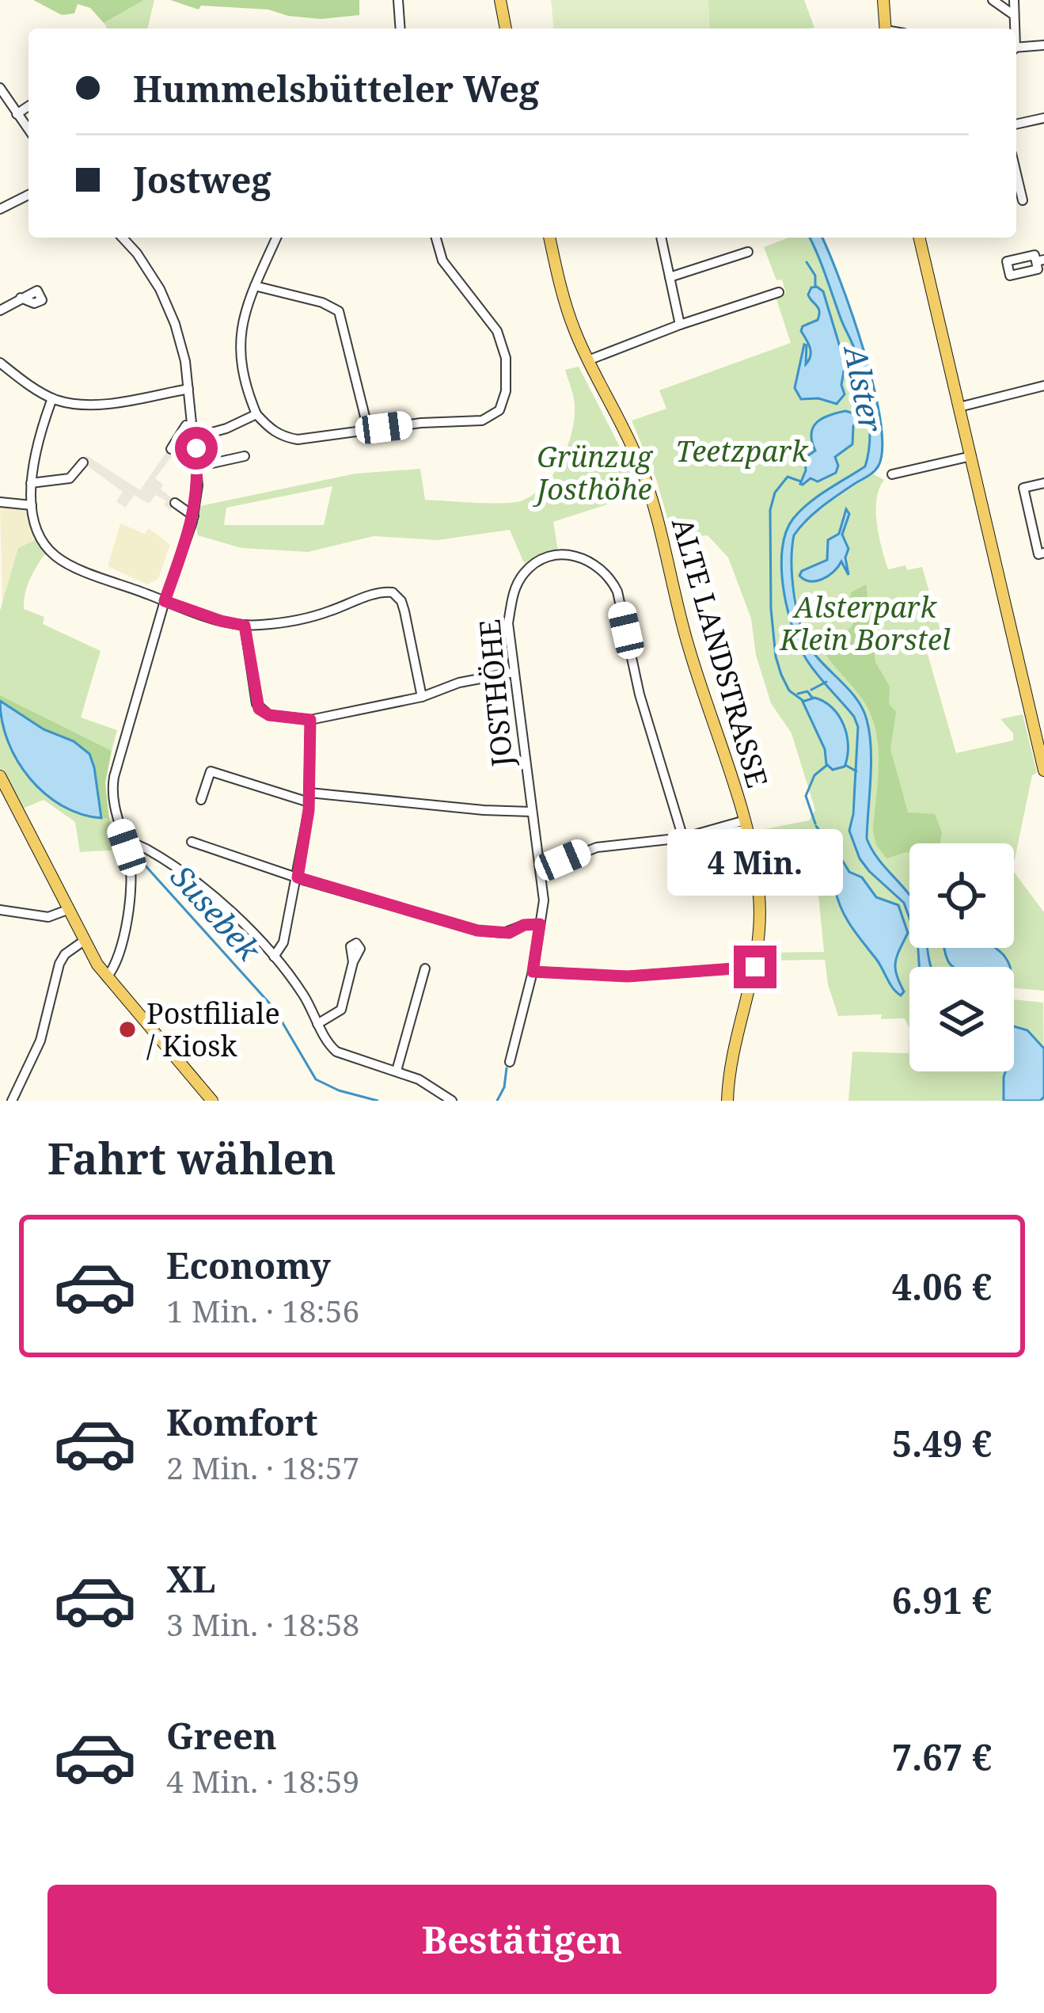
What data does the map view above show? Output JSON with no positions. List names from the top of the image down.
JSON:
{
  "streets": {
    "main road": ["ALTE LANDSTRASSE"],
    "street": ["JOSTHÖHE"]
  },
  "water": ["Alster", "Susebek"],
  "parks": ["Teetzpark", "Grünzug Josthöhe", "Alsterpark Klein Borstel"],
  "places": ["Postfiliale / Kiosk"],
  "page": {
    "banner": ["Hummelsbütteler Weg", "Jostweg"],
    "bubble": "4 Min.",
    "heading": "Fahrt wählen",
    "list": [
      {
        "name": "Economy",
        "note": "1 Min. · 18:56",
        "value": "4.06 €"
      },
      {
        "name": "Komfort",
        "note": "2 Min. · 18:57",
        "value": "5.49 €"
      },
      {
        "name": "XL",
        "note": "3 Min. · 18:58",
        "value": "6.91 €"
      },
      {
        "name": "Green",
        "note": "4 Min. · 18:59",
        "value": "7.67 €"
      }
    ],
    "buttons": "Bestätigen"
  }
}
